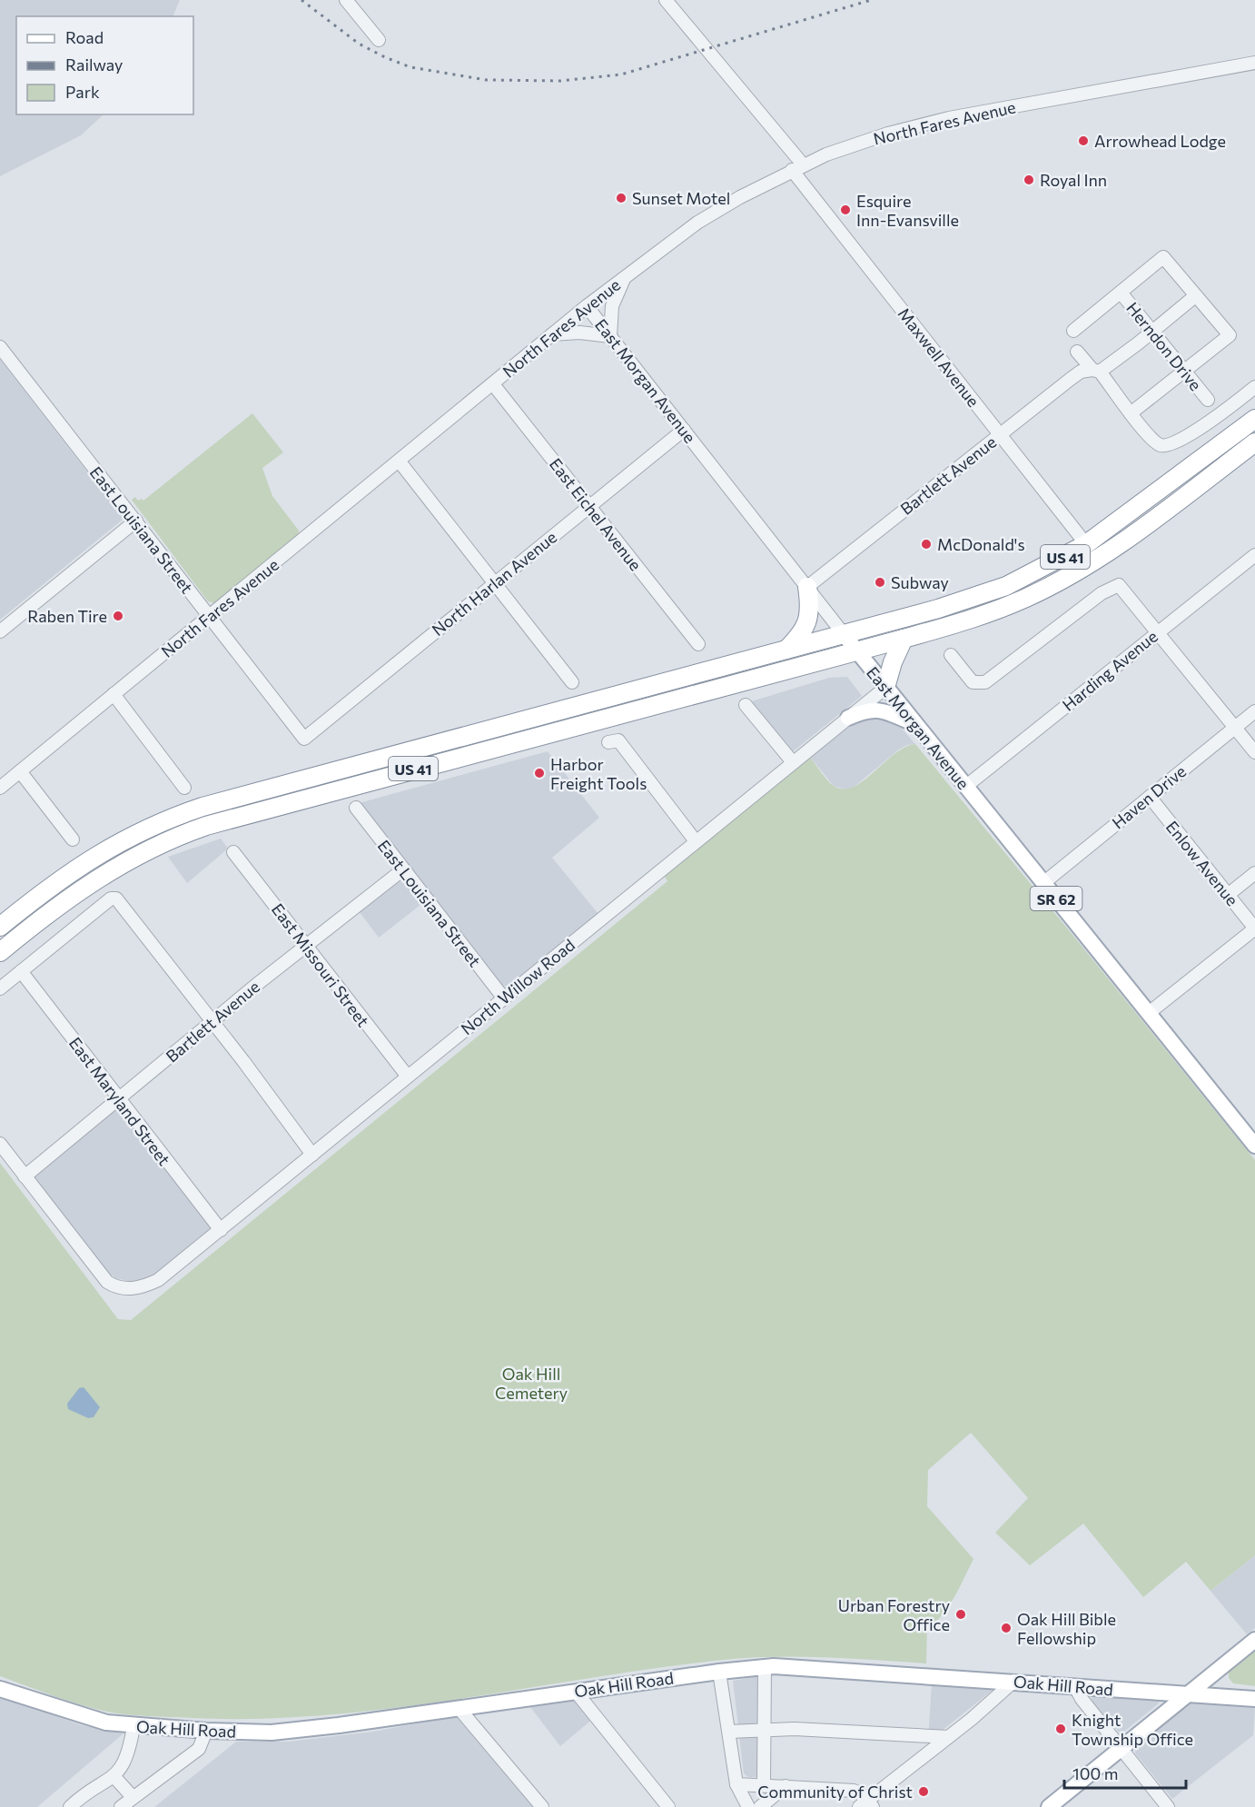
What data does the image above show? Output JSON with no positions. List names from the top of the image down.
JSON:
{
  "streets": {
    "highway": ["US 41"],
    "main road": ["East Morgan Avenue", "SR 62", "Oak Hill Road"],
    "street": [
      "North Fares Avenue",
      "Herndon Drive",
      "Maxwell Avenue",
      "Bartlett Avenue",
      "East Eichel Avenue",
      "East Louisiana Street",
      "North Harlan Avenue",
      "Harding Avenue",
      "Haven Drive",
      "Enlow Avenue",
      "East Missouri Street",
      "North Willow Road",
      "East Maryland Street"
    ]
  },
  "crossings": [
    ["North Fares Avenue", "Maxwell Avenue"],
    ["North Fares Avenue", "East Morgan Avenue"],
    ["North Fares Avenue", "East Eichel Avenue"],
    ["North Fares Avenue", "East Louisiana Street"],
    ["Herndon Drive", "Bartlett Avenue"],
    ["Maxwell Avenue", "Bartlett Avenue"],
    ["Maxwell Avenue", "US 41"],
    ["East Morgan Avenue", "Bartlett Avenue"],
    ["East Morgan Avenue", "US 41"],
    ["East Morgan Avenue", "North Harlan Avenue"],
    ["East Morgan Avenue", "Harding Avenue"],
    ["East Morgan Avenue", "Haven Drive"],
    ["East Morgan Avenue", "North Willow Road"],
    ["Bartlett Avenue", "East Louisiana Street"],
    ["Bartlett Avenue", "East Missouri Street"],
    ["Bartlett Avenue", "North Willow Road"],
    ["Bartlett Avenue", "East Maryland Street"],
    ["East Eichel Avenue", "North Harlan Avenue"],
    ["East Louisiana Street", "North Harlan Avenue"],
    ["East Louisiana Street", "North Willow Road"],
    ["Haven Drive", "Enlow Avenue"],
    ["East Missouri Street", "North Willow Road"],
    ["North Willow Road", "East Maryland Street"]
  ],
  "parks": ["Oak Hill Cemetery"],
  "places": [
    "Arrowhead Lodge",
    "Royal Inn",
    "Sunset Motel",
    "Esquire Inn-Evansville",
    "McDonald's",
    "Subway",
    "Raben Tire",
    "Harbor Freight Tools",
    "Urban Forestry Office",
    "Oak Hill Bible Fellowship",
    "Knight Township Office",
    "Community of Christ"
  ],
  "legend": ["Road", "Railway", "Park"],
  "scale_bar": "100 m"
}
